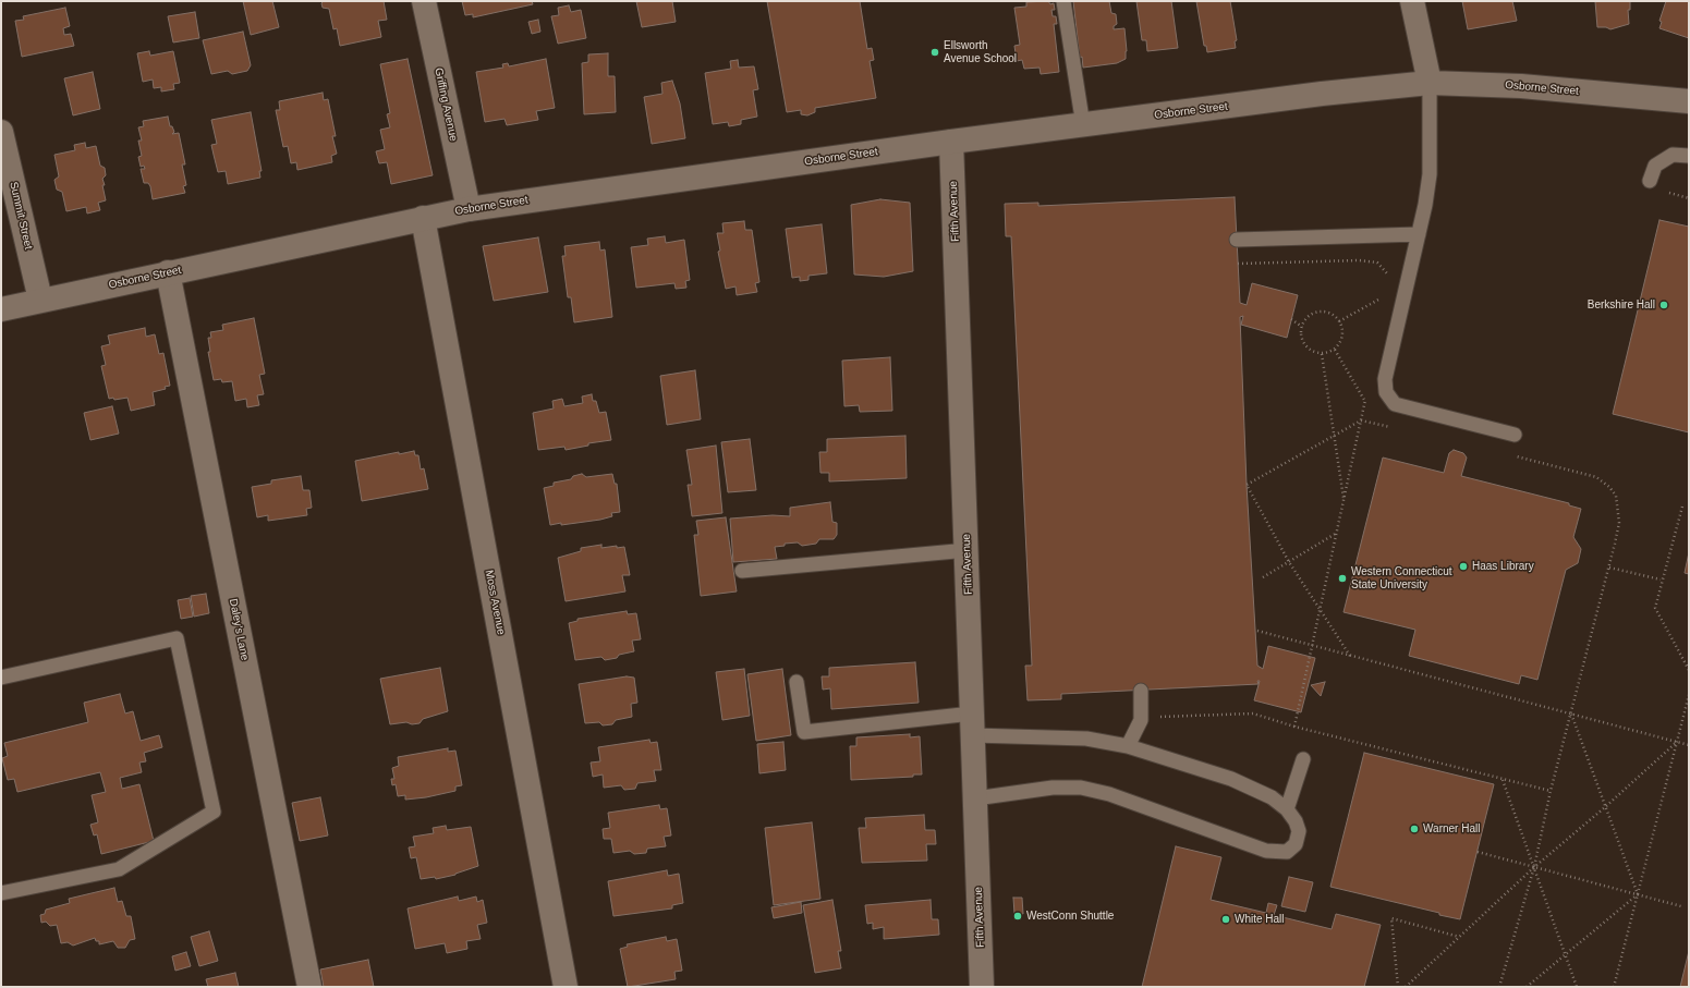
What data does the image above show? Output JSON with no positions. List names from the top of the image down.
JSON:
{
  "streets": {
    "street": [
      "Osborne Street",
      "Griffing Avenue",
      "Fifth Avenue",
      "Summit Street",
      "Moss Avenue",
      "Daley's Lane"
    ]
  },
  "crossings": [
    ["Osborne Street", "Griffing Avenue"],
    ["Osborne Street", "Fifth Avenue"],
    ["Osborne Street", "Summit Street"],
    ["Osborne Street", "Moss Avenue"],
    ["Osborne Street", "Daley's Lane"]
  ],
  "places": [
    "Ellsworth Avenue School",
    "Berkshire Hall",
    "Haas Library",
    "Western Connecticut State University",
    "Warner Hall",
    "WestConn Shuttle",
    "White Hall"
  ]
}
